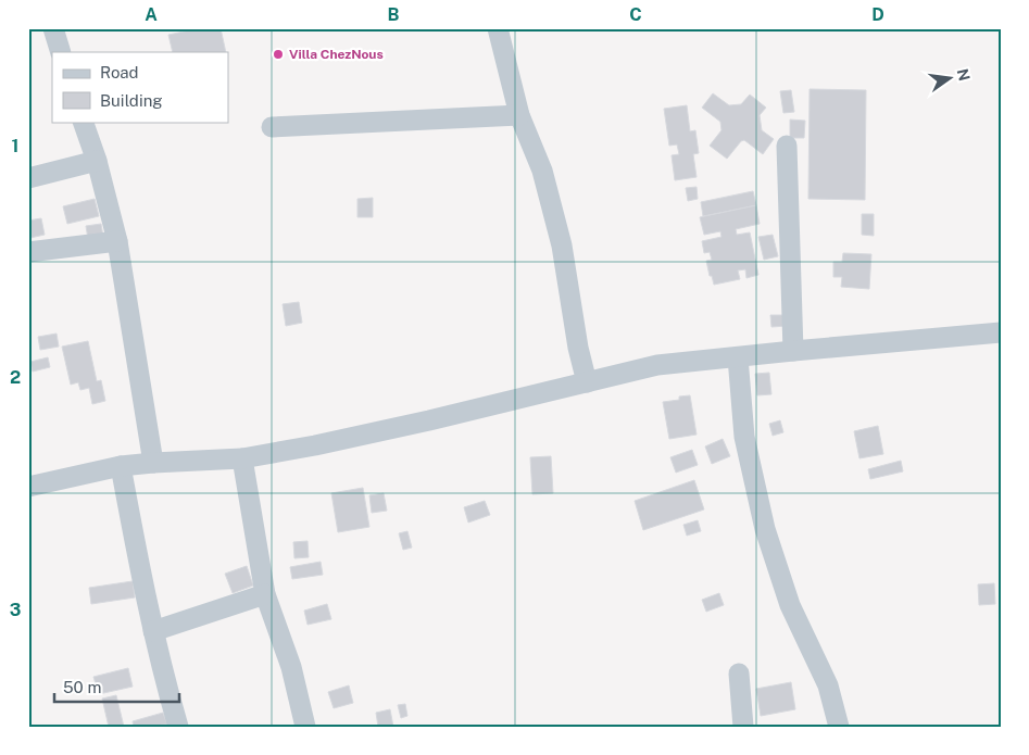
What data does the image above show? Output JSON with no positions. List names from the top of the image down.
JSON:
{
  "places": ["Villa ChezNous"],
  "legend": ["Road", "Building"],
  "scale_bar": "50 m",
  "north": "right",
  "grid": {
    "columns": [
      "A",
      "B",
      "C",
      "D"
    ],
    "rows": ["1", "2", "3"]
  }
}
